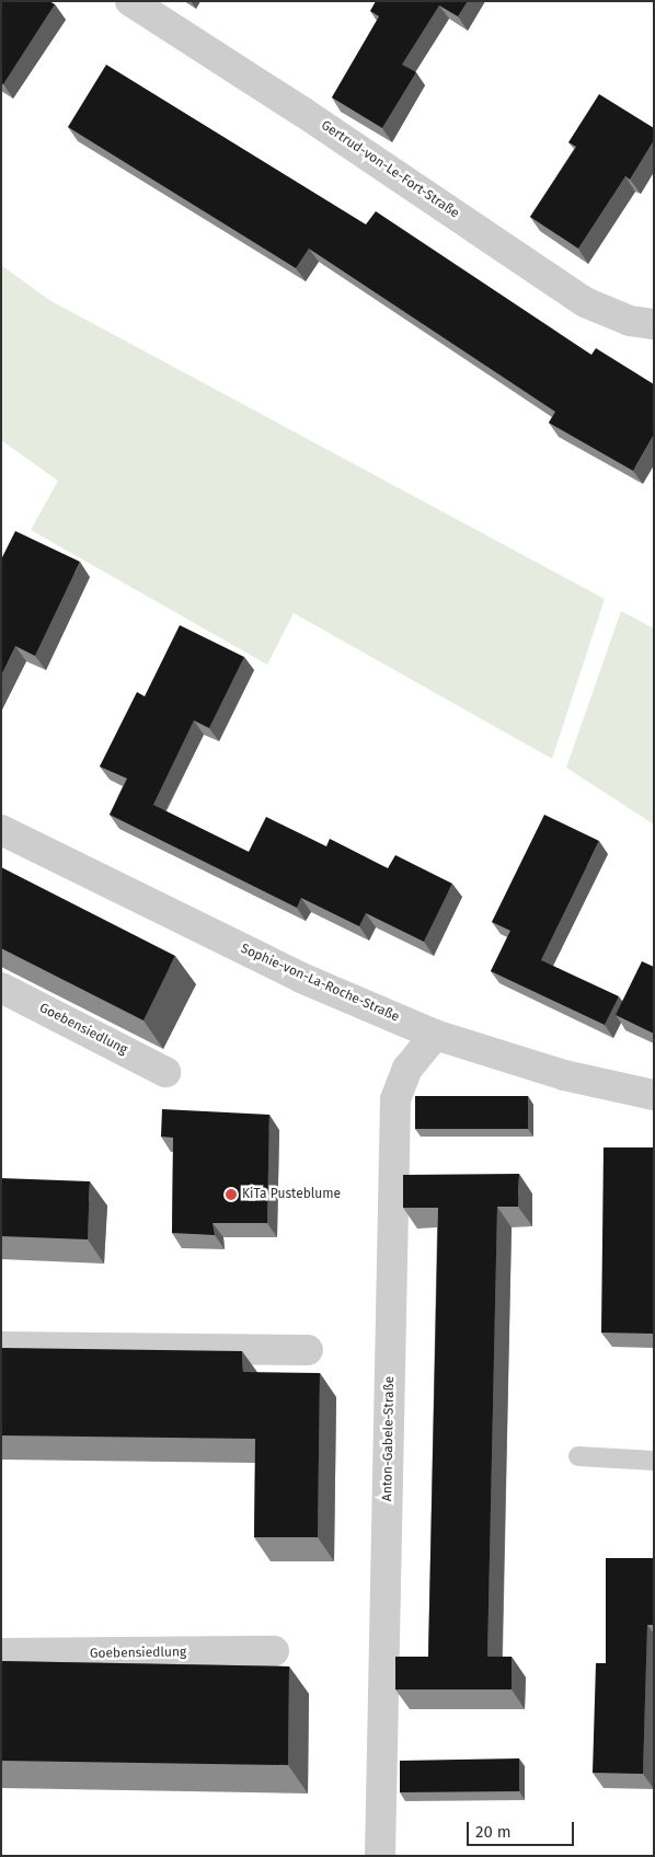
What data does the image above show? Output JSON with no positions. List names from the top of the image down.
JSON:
{
  "streets": {
    "street": [
      "Gertrud-von-Le-Fort-Straße",
      "Sophie-von-La-Roche-Straße",
      "Goebensiedlung",
      "Anton-Gabele-Straße"
    ]
  },
  "crossings": [
    ["Sophie-von-La-Roche-Straße", "Anton-Gabele-Straße"]
  ],
  "places": ["KiTa Pusteblume"],
  "scale_bar": "20 m"
}
